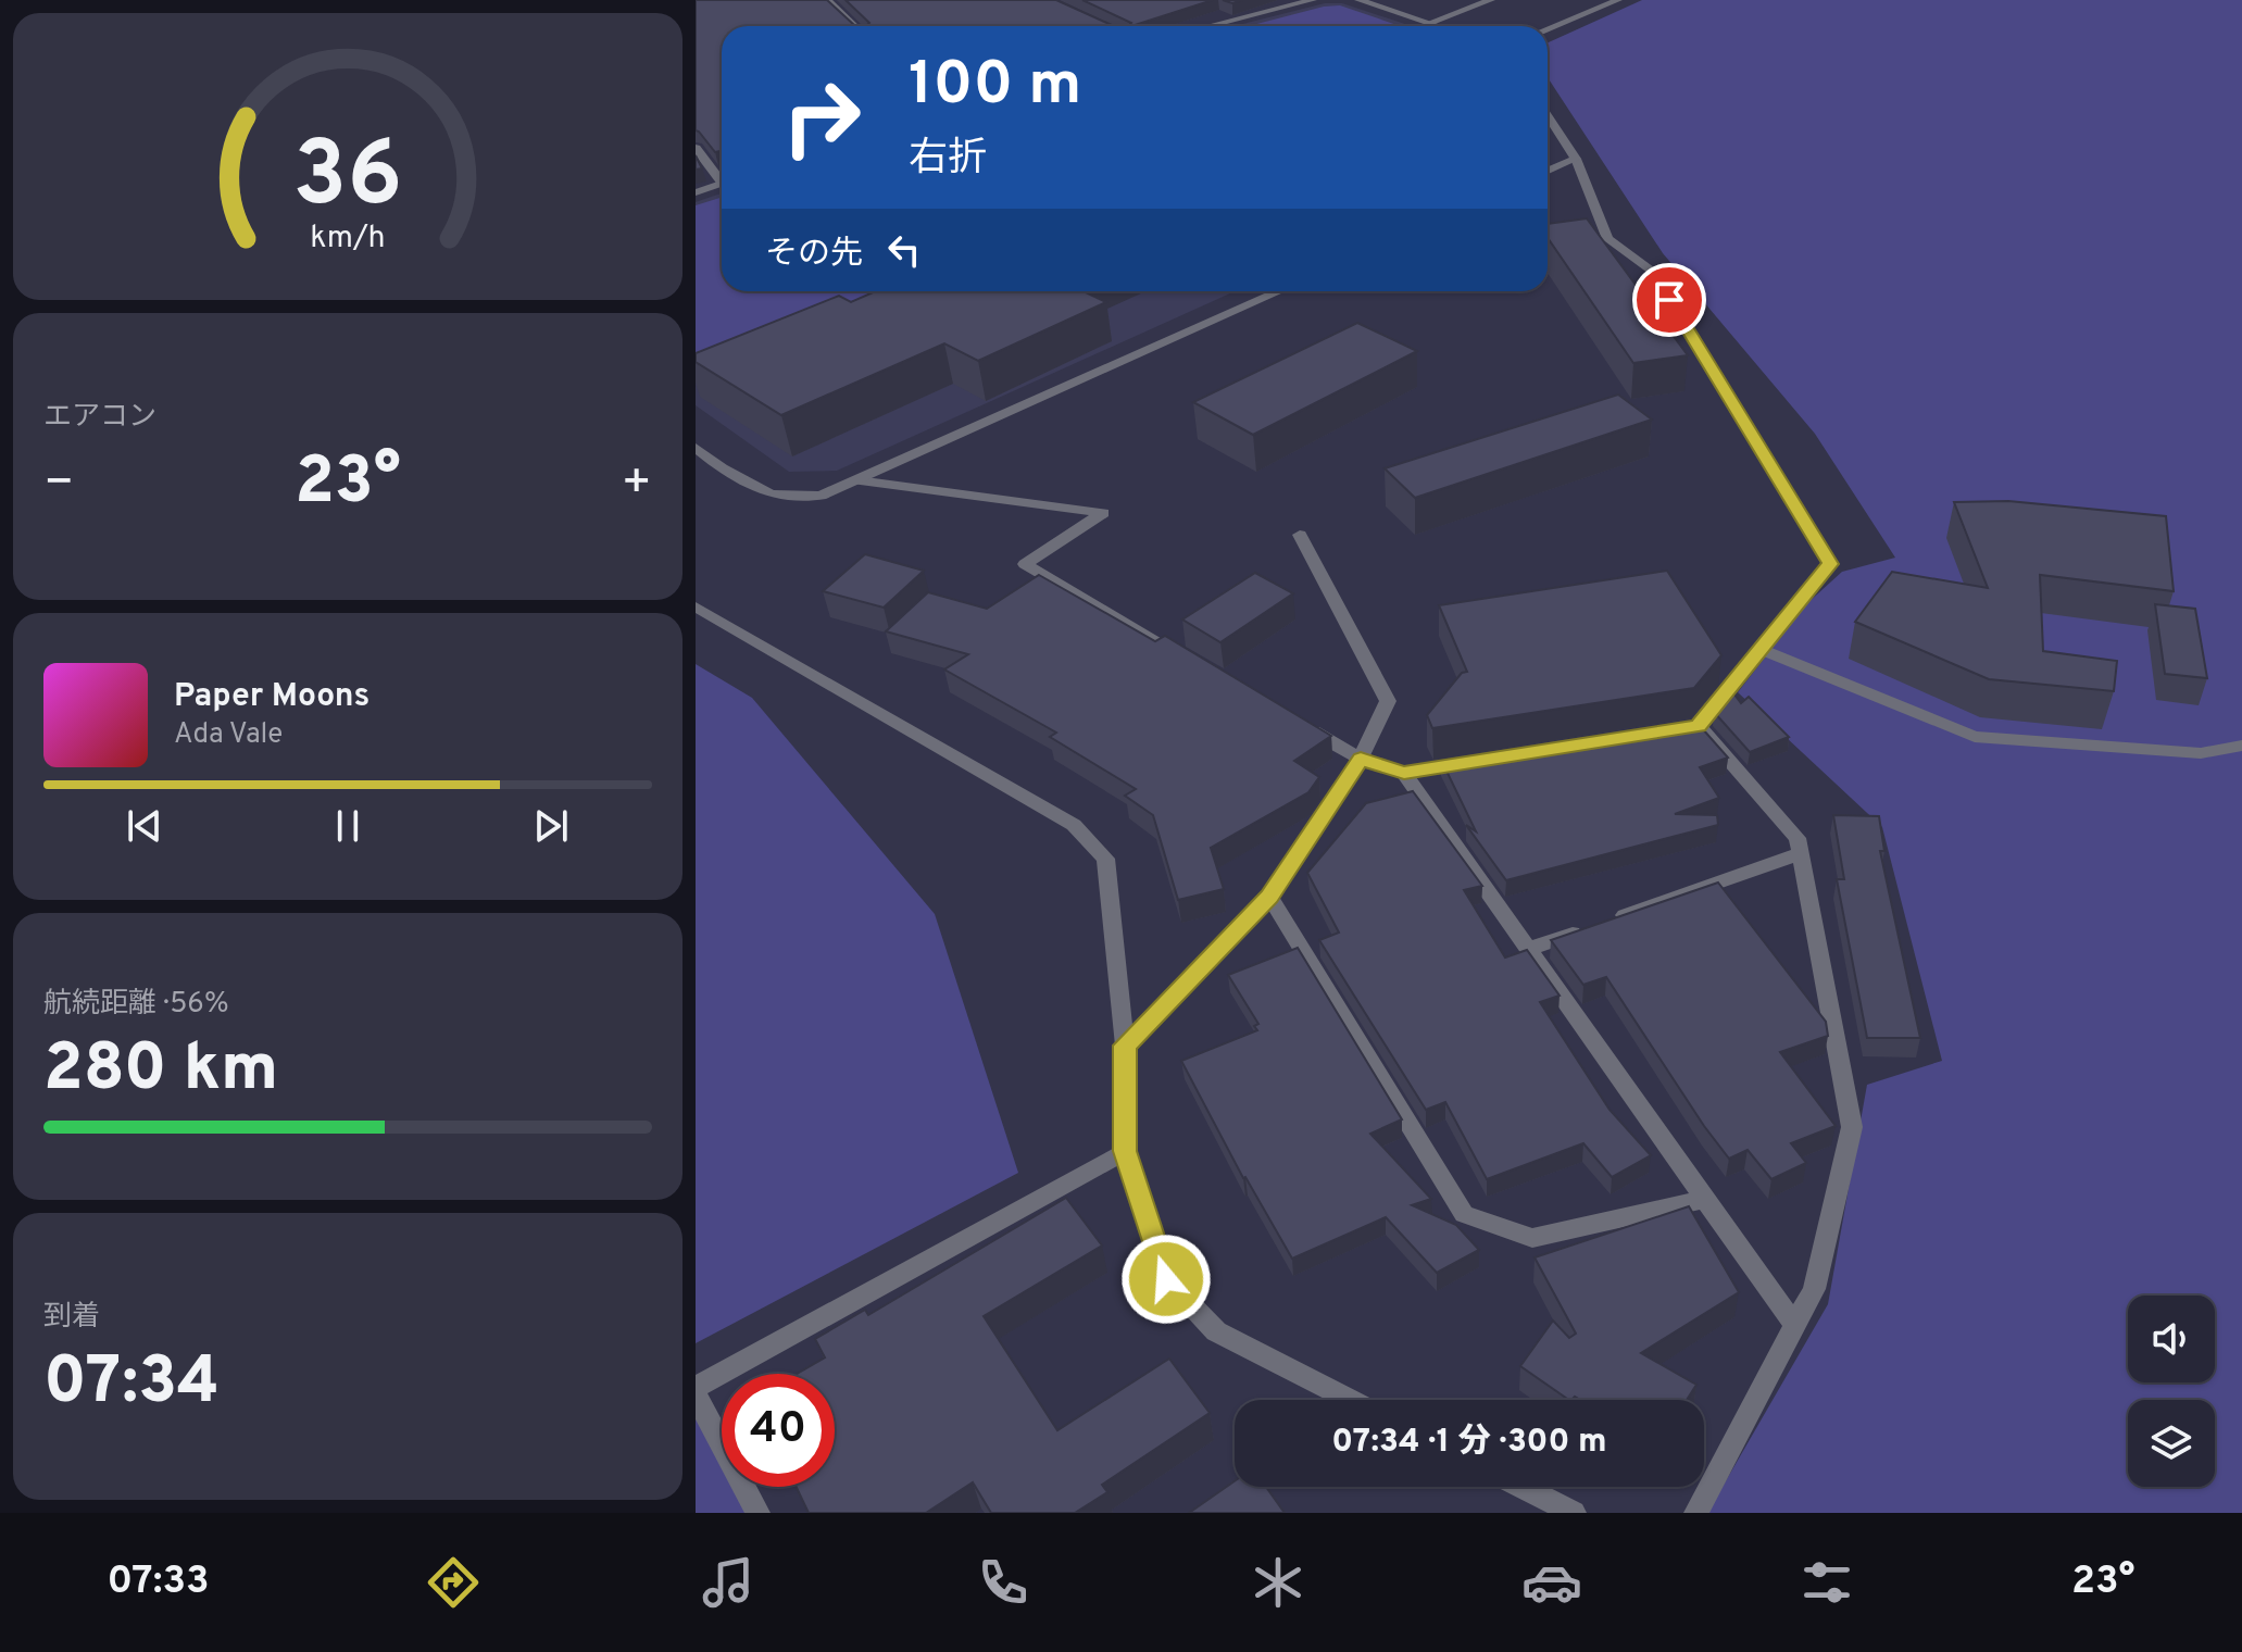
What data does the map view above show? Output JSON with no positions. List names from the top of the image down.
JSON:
{
  "page": {
    "turn": ["100 m", "右折"],
    "then": "その先",
    "tile": [
      "エアコン",
      ["航続距離 · 56%", "280 km"],
      ["到着", "07:34"]
    ],
    "heat": ["−", "23°", "+"],
    "song": ["Paper Moons", "Ada Vale"],
    "limit": "40",
    "trip": "07:34 · 1 分 · 300 m",
    "tabs": ["07:33", "23°"],
    "gauge": ["36", "km/h"]
  }
}
